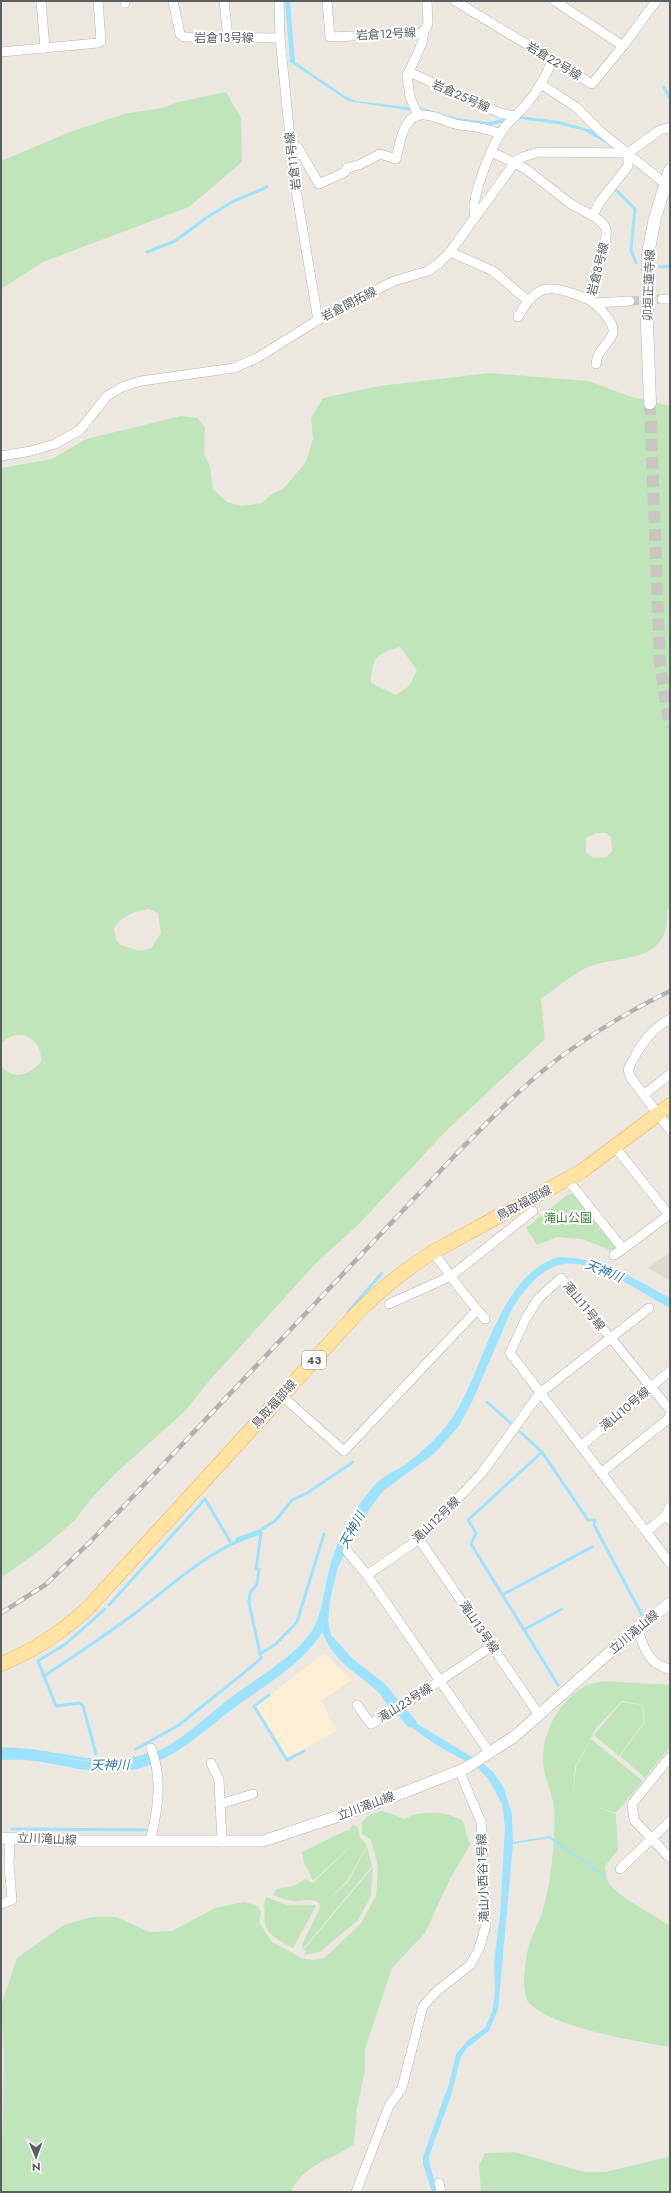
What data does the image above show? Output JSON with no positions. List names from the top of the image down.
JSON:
{
  "streets": {
    "main road": ["卯垣正蓮寺線", "鳥取福部線", "43"],
    "street": [
      "岩倉12号線",
      "岩倉13号線",
      "岩倉22号線",
      "岩倉25号線",
      "岩倉11号線",
      "岩倉8号線",
      "岩倉開拓線",
      "滝山11号線",
      "滝山10号線",
      "滝山12号線",
      "滝山13号線",
      "立川滝山線",
      "滝山23号線",
      "滝山小西谷1号線"
    ]
  },
  "crossings": [
    ["岩倉12号線", "岩倉25号線"],
    ["岩倉13号線", "岩倉11号線"],
    ["岩倉11号線", "岩倉開拓線"],
    ["岩倉8号線", "岩倉開拓線"],
    ["滝山11号線", "滝山10号線"],
    ["滝山11号線", "滝山12号線"],
    ["滝山12号線", "滝山13号線"],
    ["滝山13号線", "立川滝山線"],
    ["立川滝山線", "滝山小西谷1号線"]
  ],
  "water": ["天神川"],
  "parks": ["滝山公園"],
  "north": "bottom"
}
